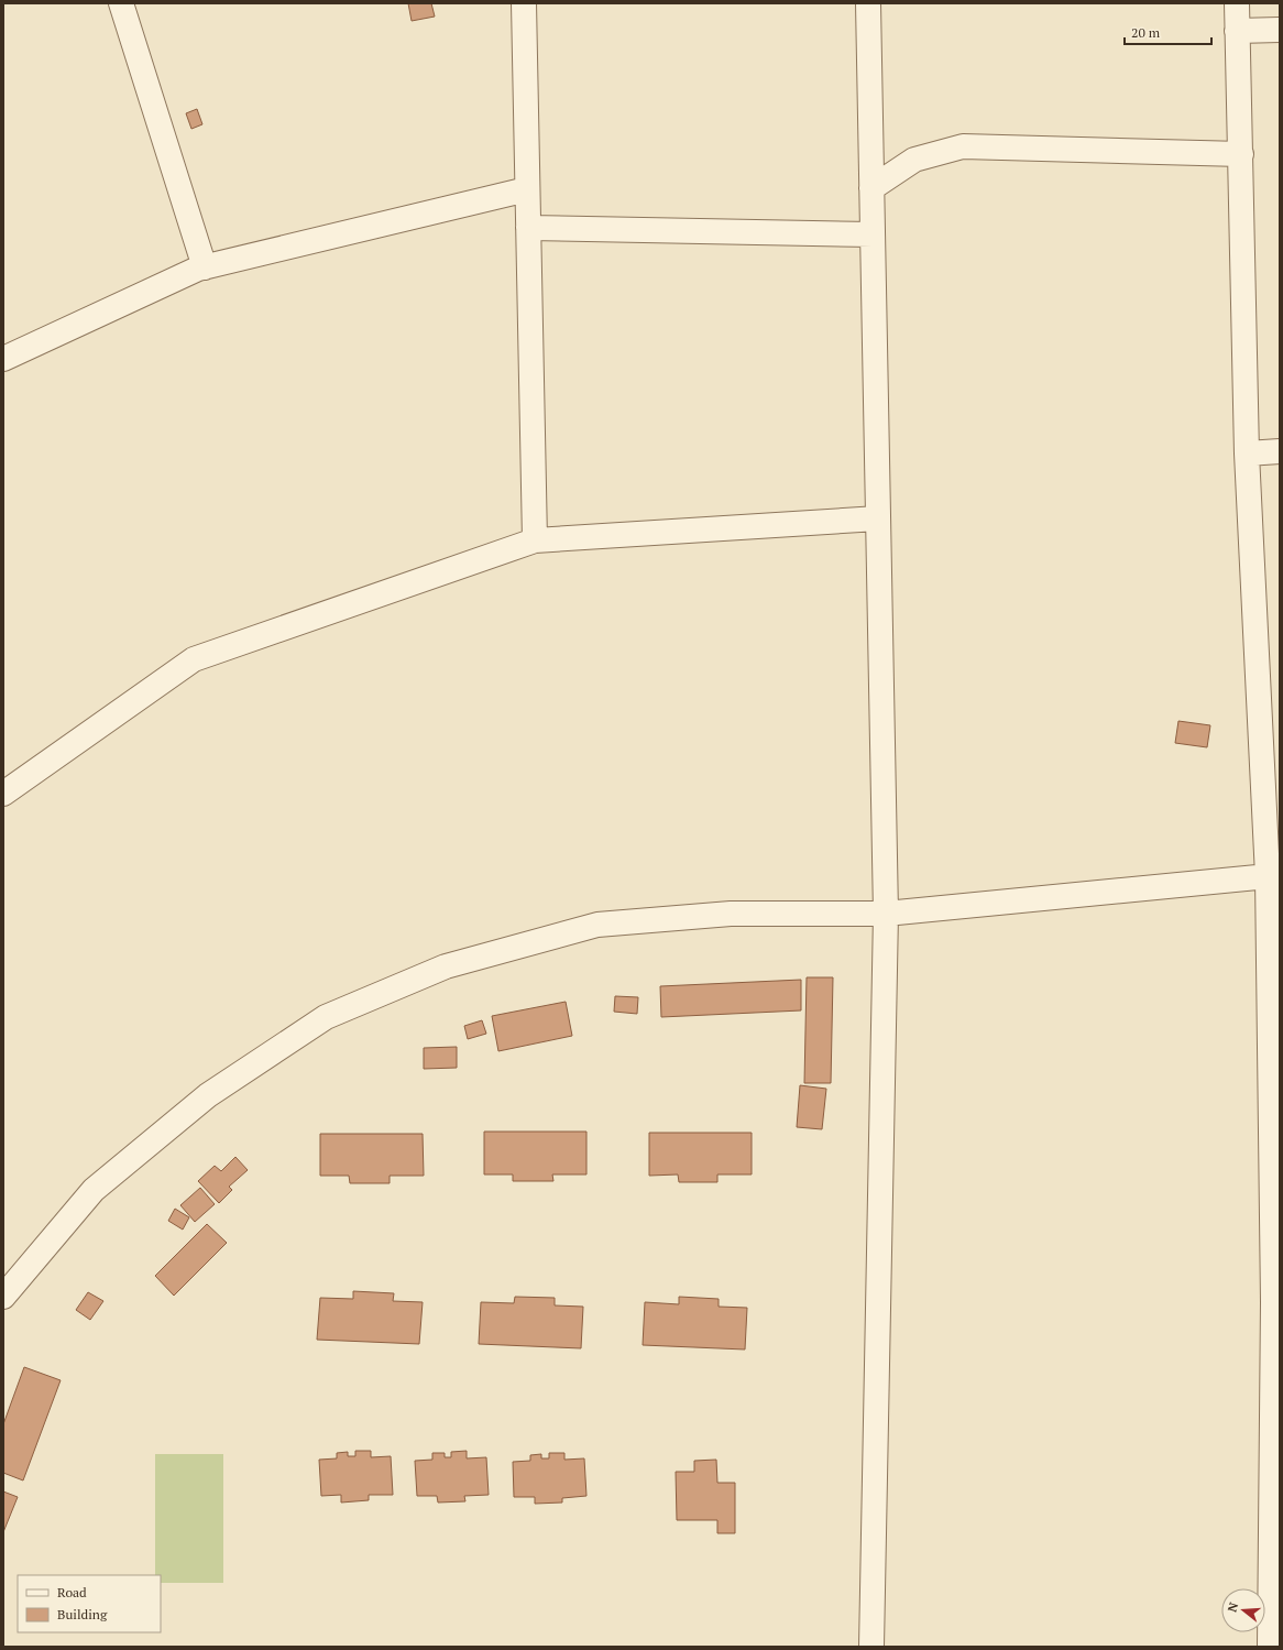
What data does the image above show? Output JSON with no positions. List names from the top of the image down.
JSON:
{
  "legend": ["Road", "Building"],
  "scale_bar": "20 m",
  "north": "left"
}
